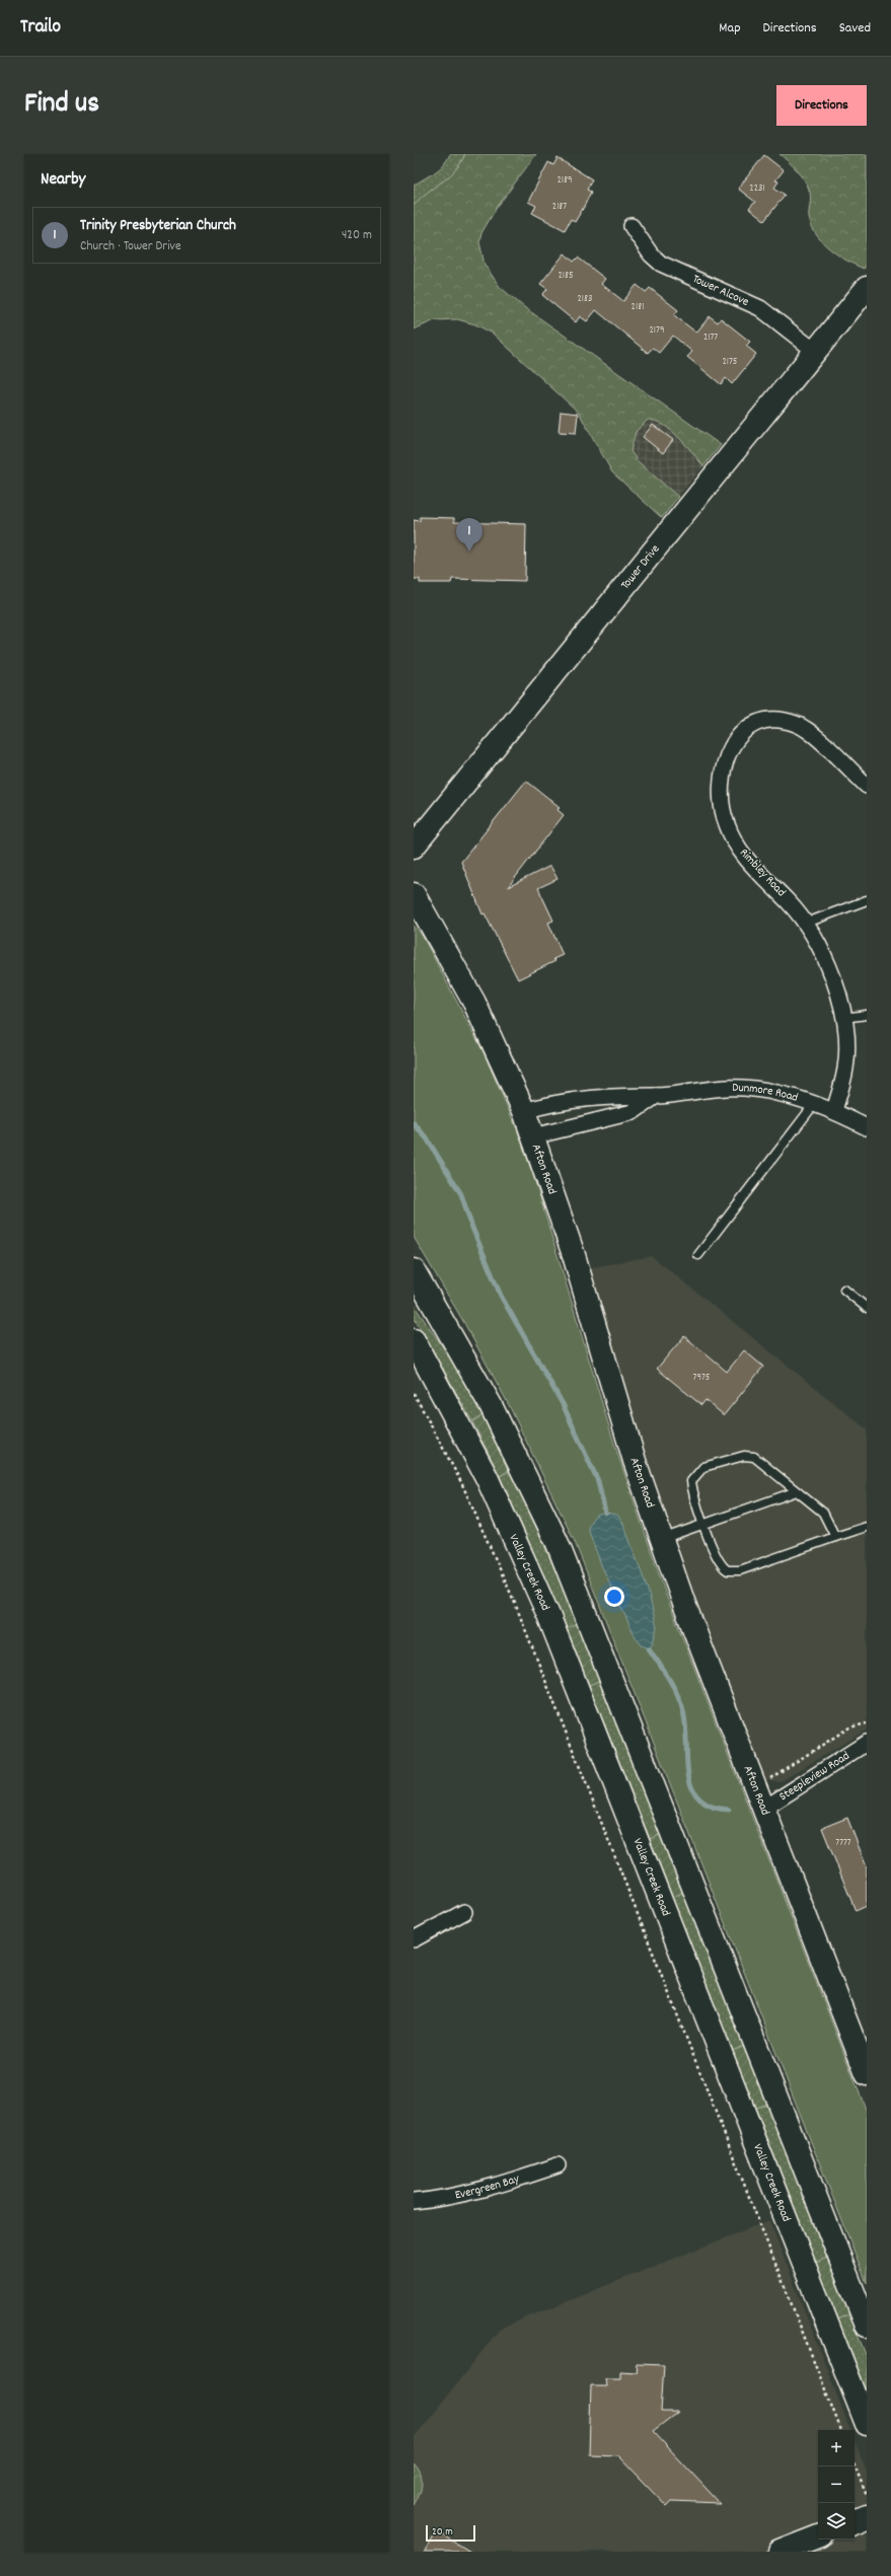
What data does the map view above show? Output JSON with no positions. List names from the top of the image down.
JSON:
{
  "streets": {
    "main road": ["Tower Drive", "Afton Road", "Valley Creek Road"],
    "street": [
      "Tower Alcove",
      "Rimbley Road",
      "Dunmore Road",
      "Steepleview Road",
      "Evergreen Bay"
    ]
  },
  "crossings": [
    ["Tower Alcove", "Tower Drive"],
    ["Rimbley Road", "Dunmore Road"],
    ["Dunmore Road", "Afton Road"],
    ["Afton Road", "Steepleview Road"]
  ],
  "house_numbers": [
    "2189",
    "2231",
    "2187",
    "2185",
    "2183",
    "2181",
    "2179",
    "2177",
    "2175",
    "7975",
    "7777"
  ],
  "scale_bar": "20 m",
  "page": {
    "header": "Trailo",
    "nav": ["Map", "Directions", "Saved"],
    "title": "Find us",
    "buttons": "Directions",
    "heading": "Nearby",
    "list": [
      {
        "mark": "1",
        "name": "Trinity Presbyterian Church",
        "note": "Church · Tower Drive",
        "value": "420 m"
      }
    ],
    "pins": "1",
    "map_buttons": ["+", "−"],
    "scale": "20 m"
  }
}
